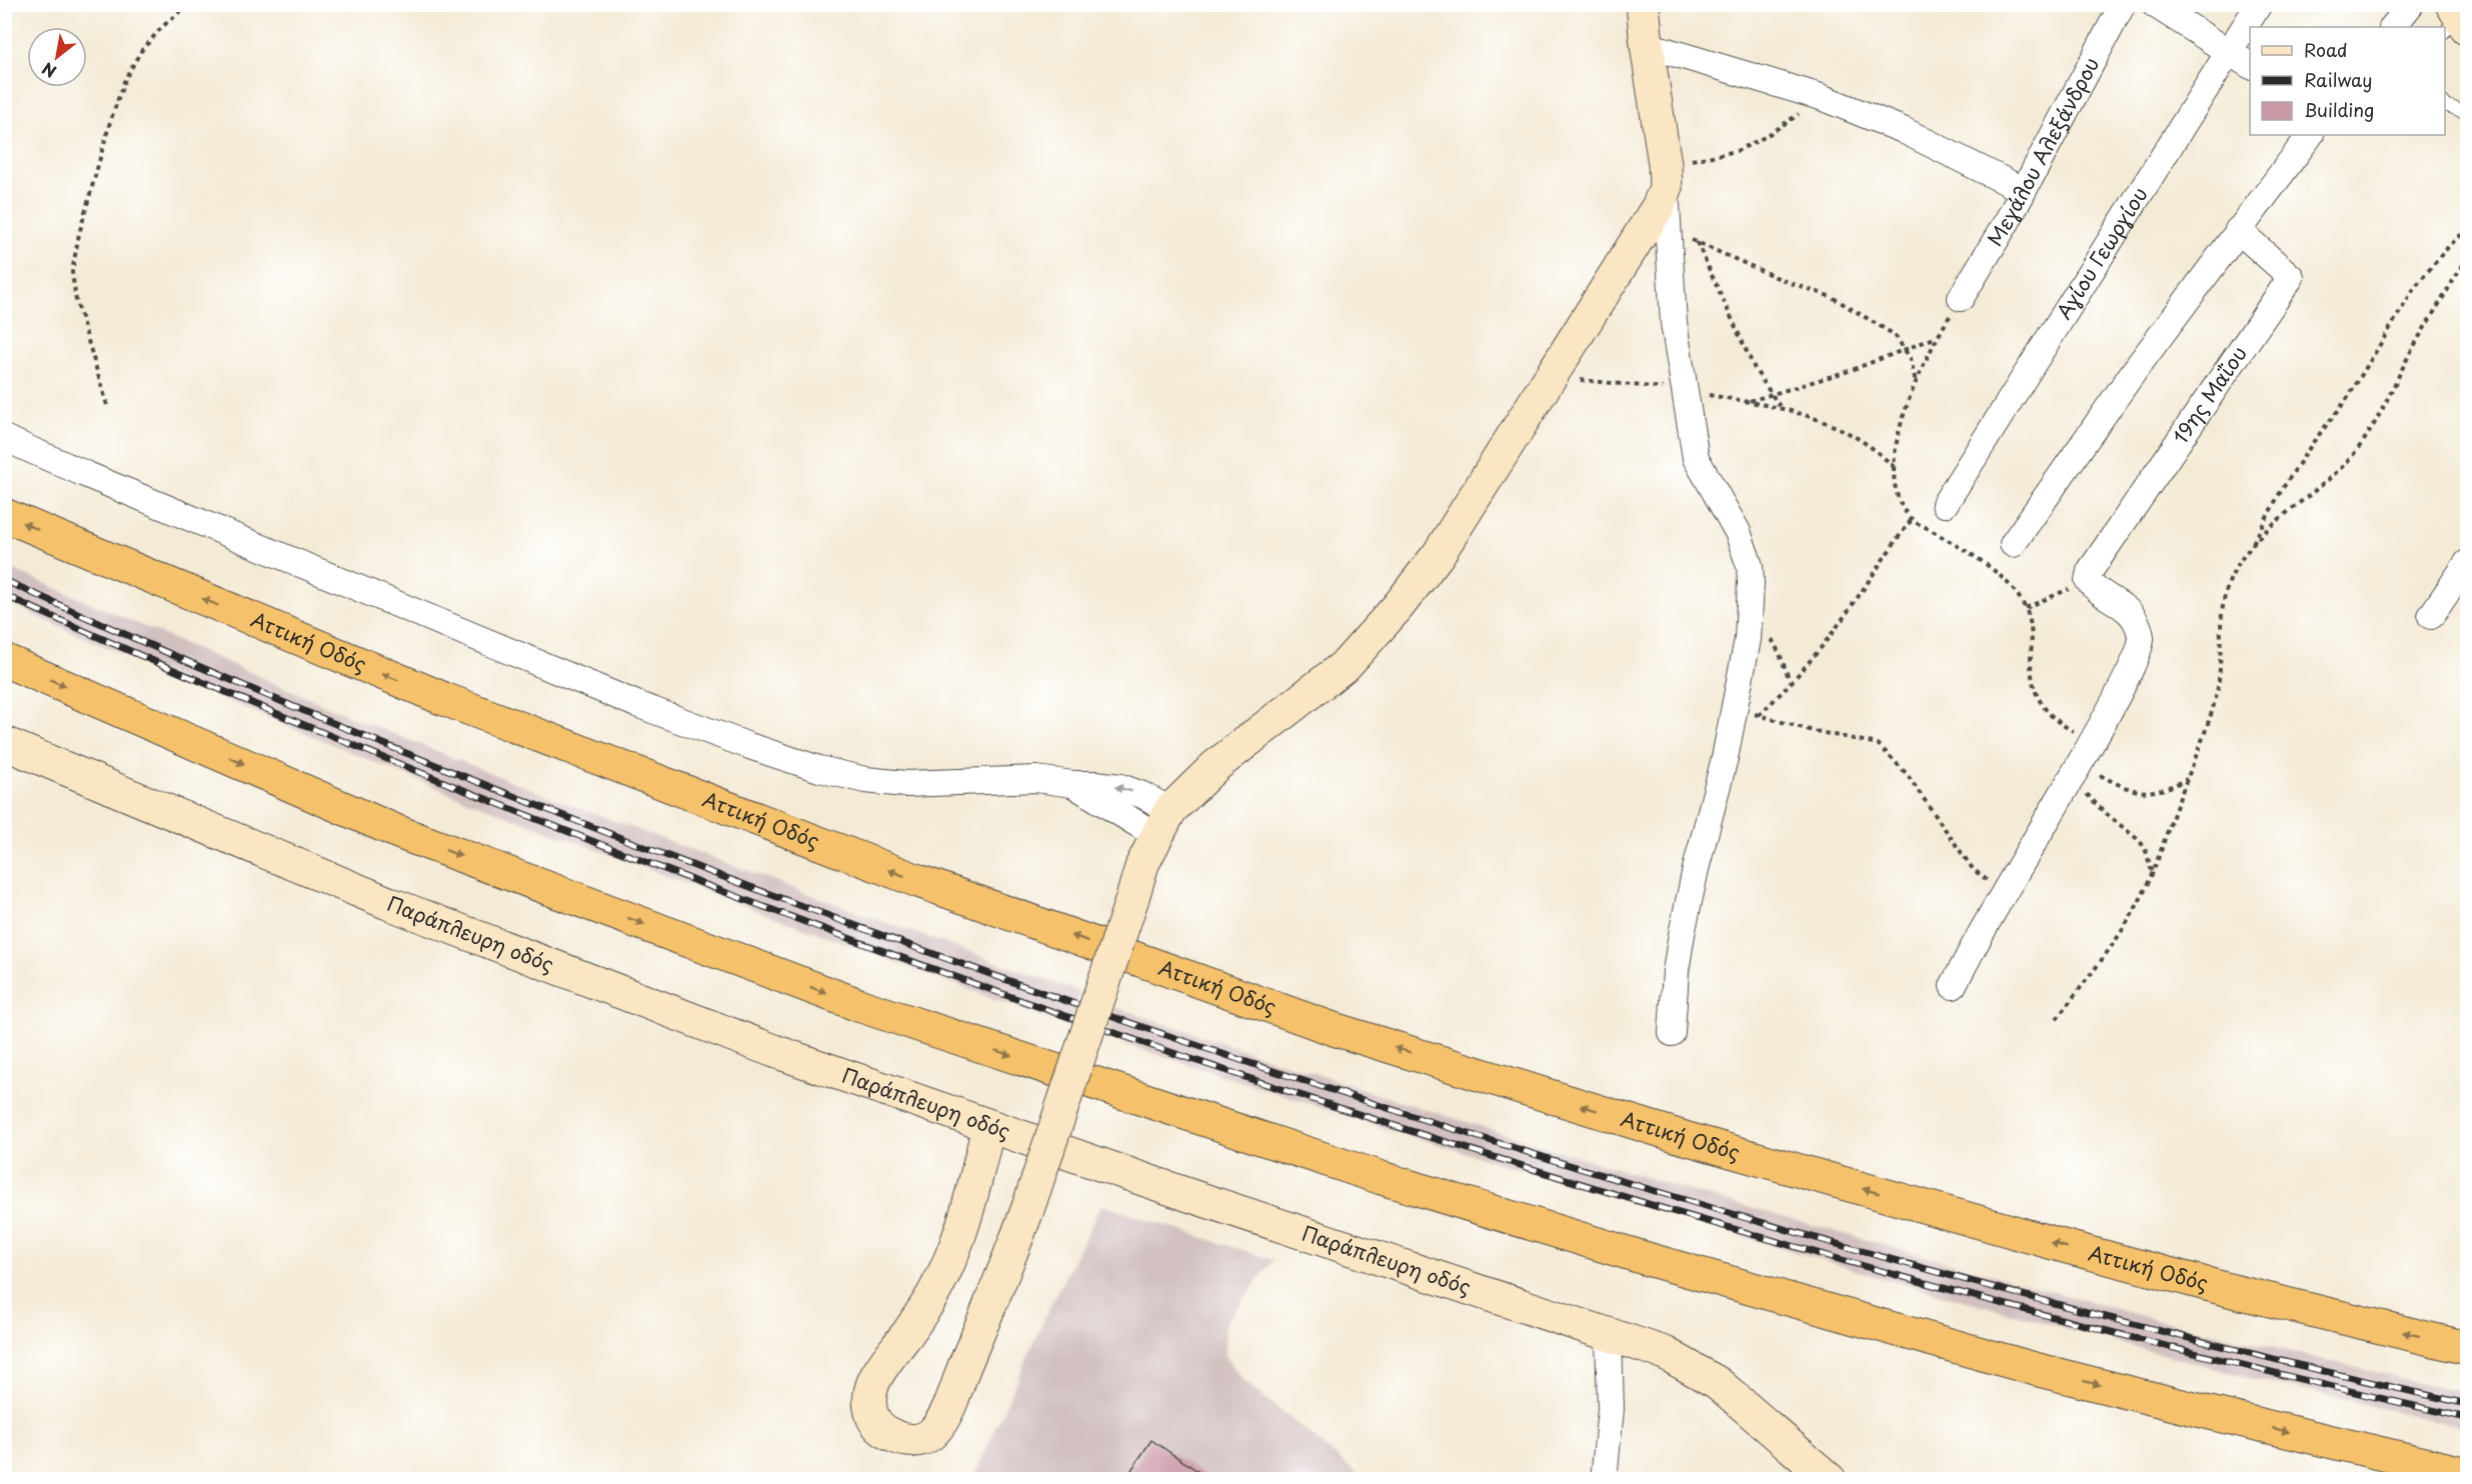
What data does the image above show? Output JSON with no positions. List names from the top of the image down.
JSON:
{
  "streets": {
    "highway": ["Αττική Οδός"],
    "street": [
      "Μεγάλου Αλεξάνδρου",
      "Αγίου Γεωργίου",
      "19ης Μαΐου",
      "Παράπλευρη οδός"
    ]
  },
  "legend": ["Road", "Railway", "Building"],
  "north": "bottom left"
}
